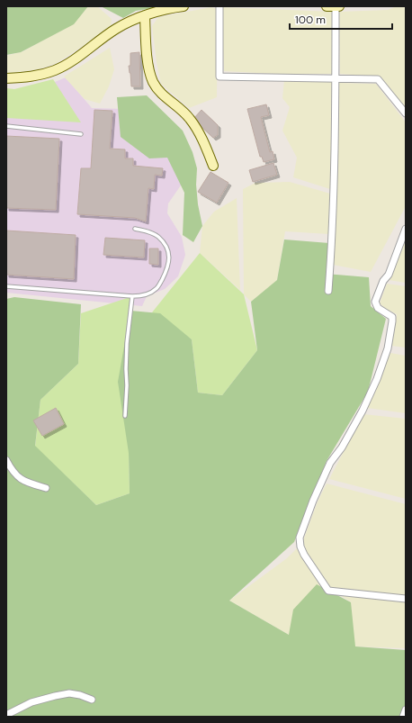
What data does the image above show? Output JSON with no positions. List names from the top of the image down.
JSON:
{
  "scale_bar": "100 m"
}
